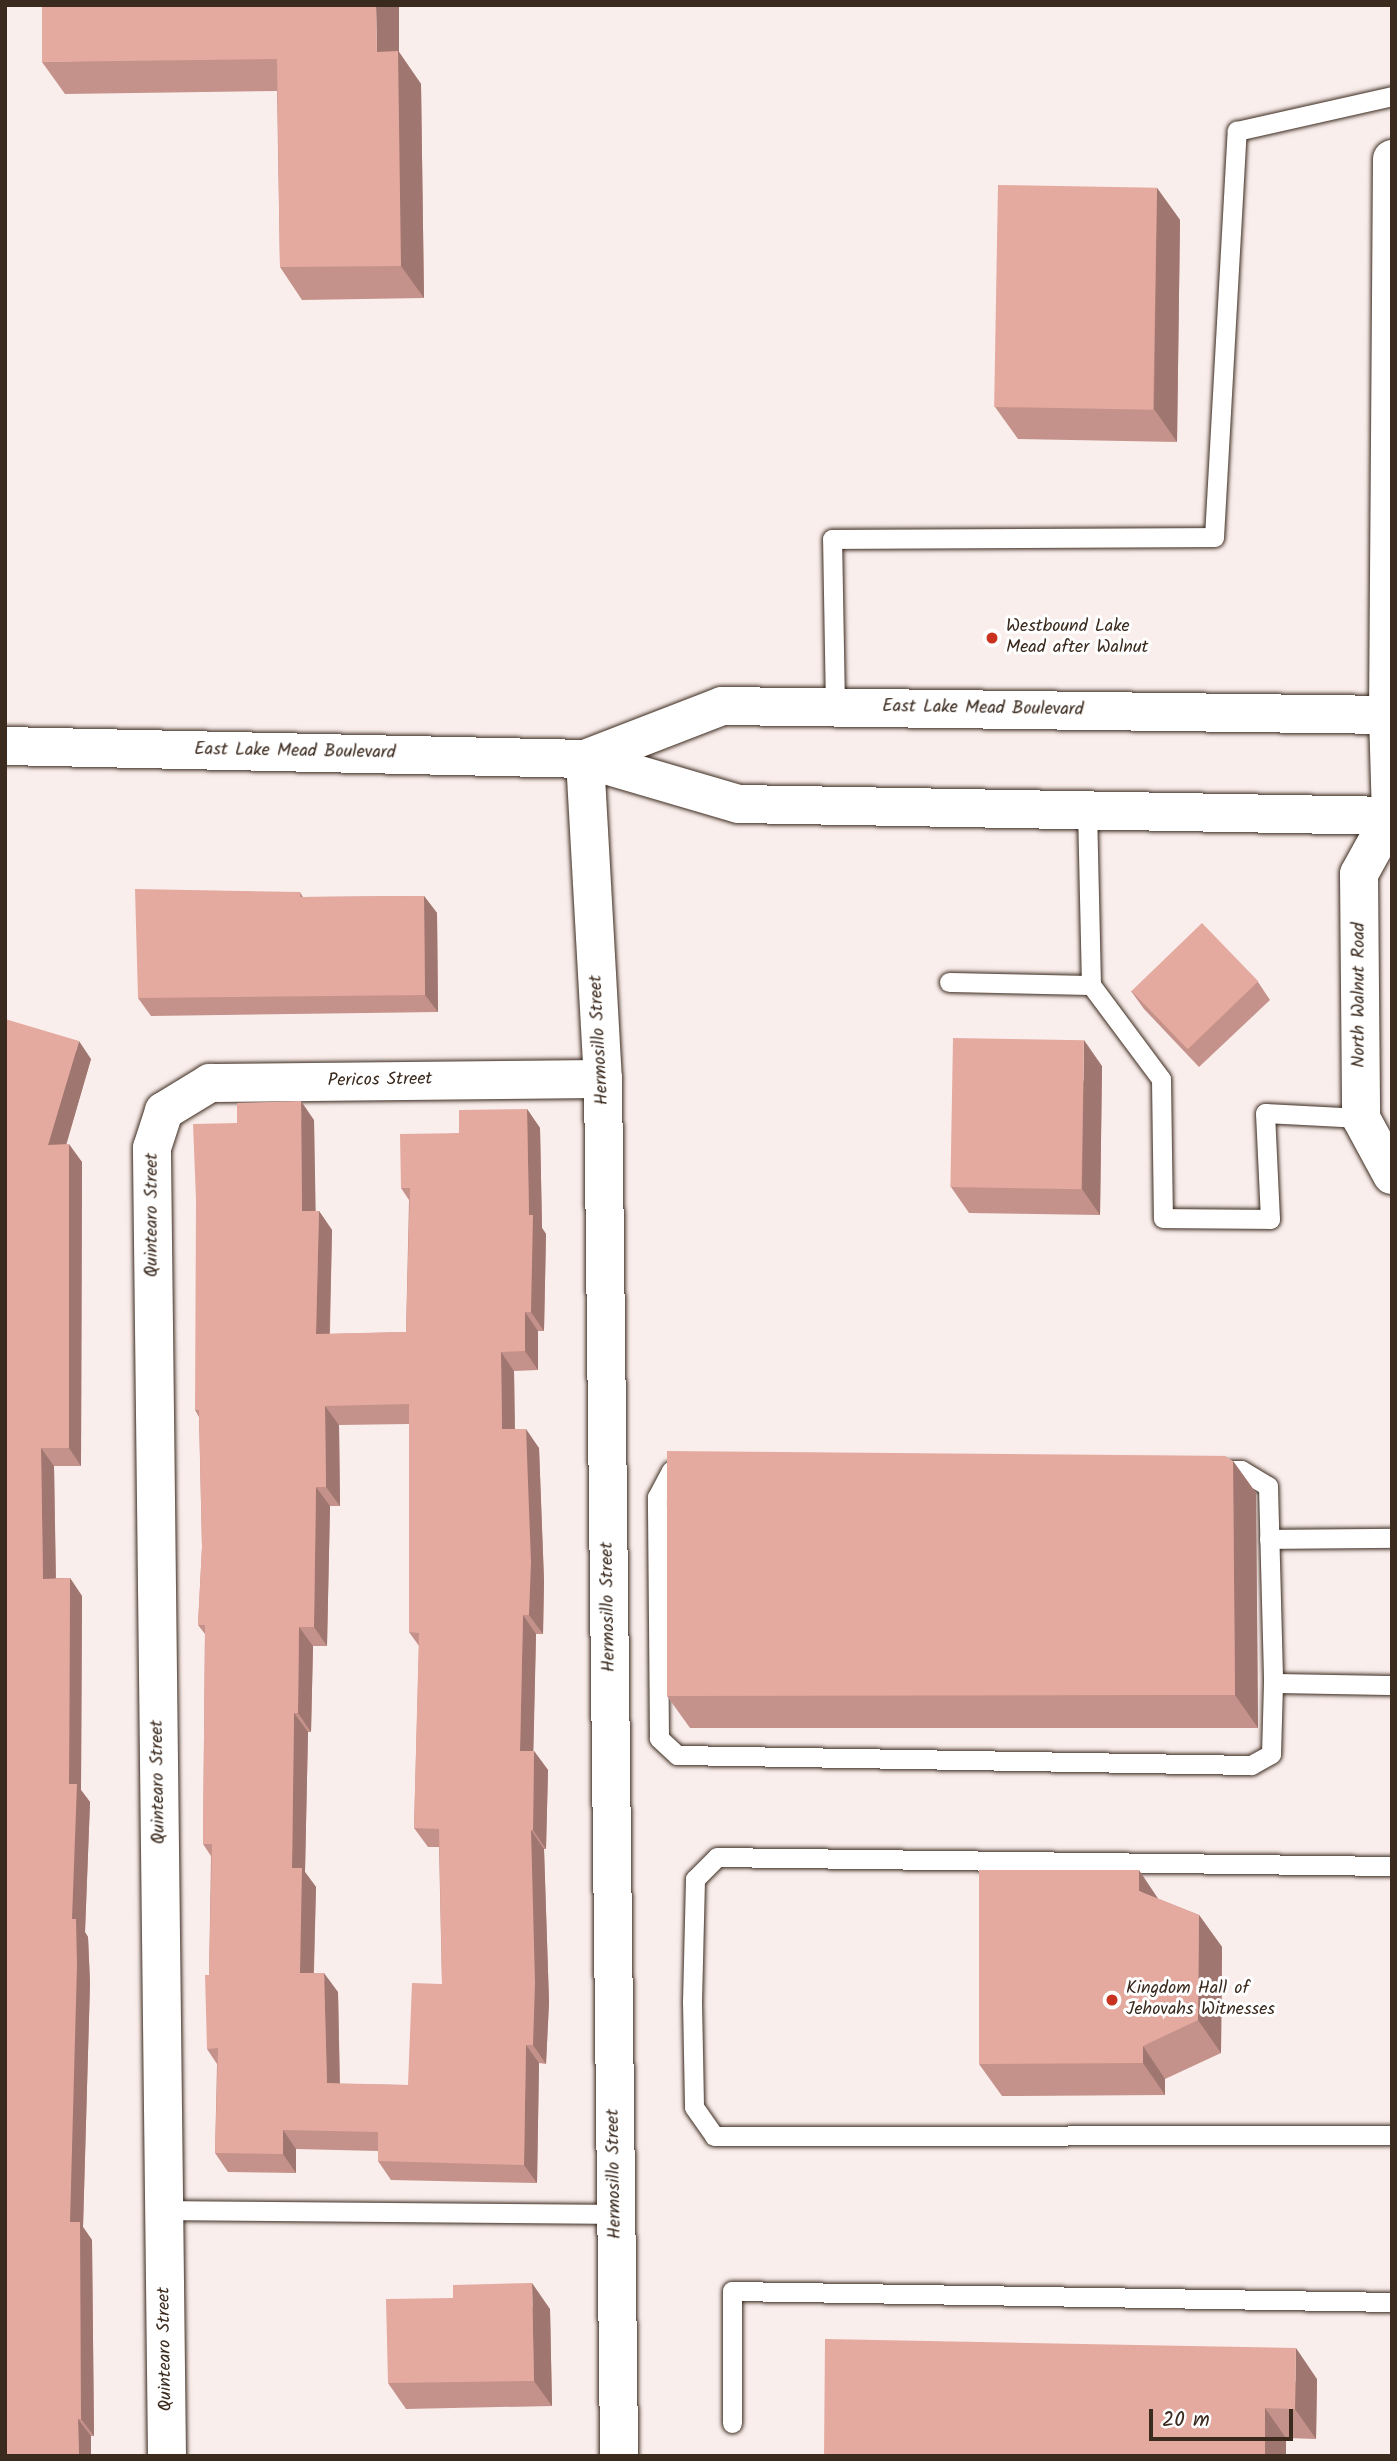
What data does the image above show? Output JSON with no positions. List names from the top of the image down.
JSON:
{
  "streets": {
    "street": [
      "East Lake Mead Boulevard",
      "North Walnut Road",
      "Hermosillo Street",
      "Pericos Street",
      "Quintearo Street"
    ]
  },
  "crossings": [
    ["East Lake Mead Boulevard", "North Walnut Road"],
    ["East Lake Mead Boulevard", "Hermosillo Street"],
    ["Hermosillo Street", "Pericos Street"],
    ["Pericos Street", "Quintearo Street"]
  ],
  "places": ["Westbound Lake Mead after Walnut", "Kingdom Hall of Jehovahs Witnesses"],
  "scale_bar": "20 m"
}
